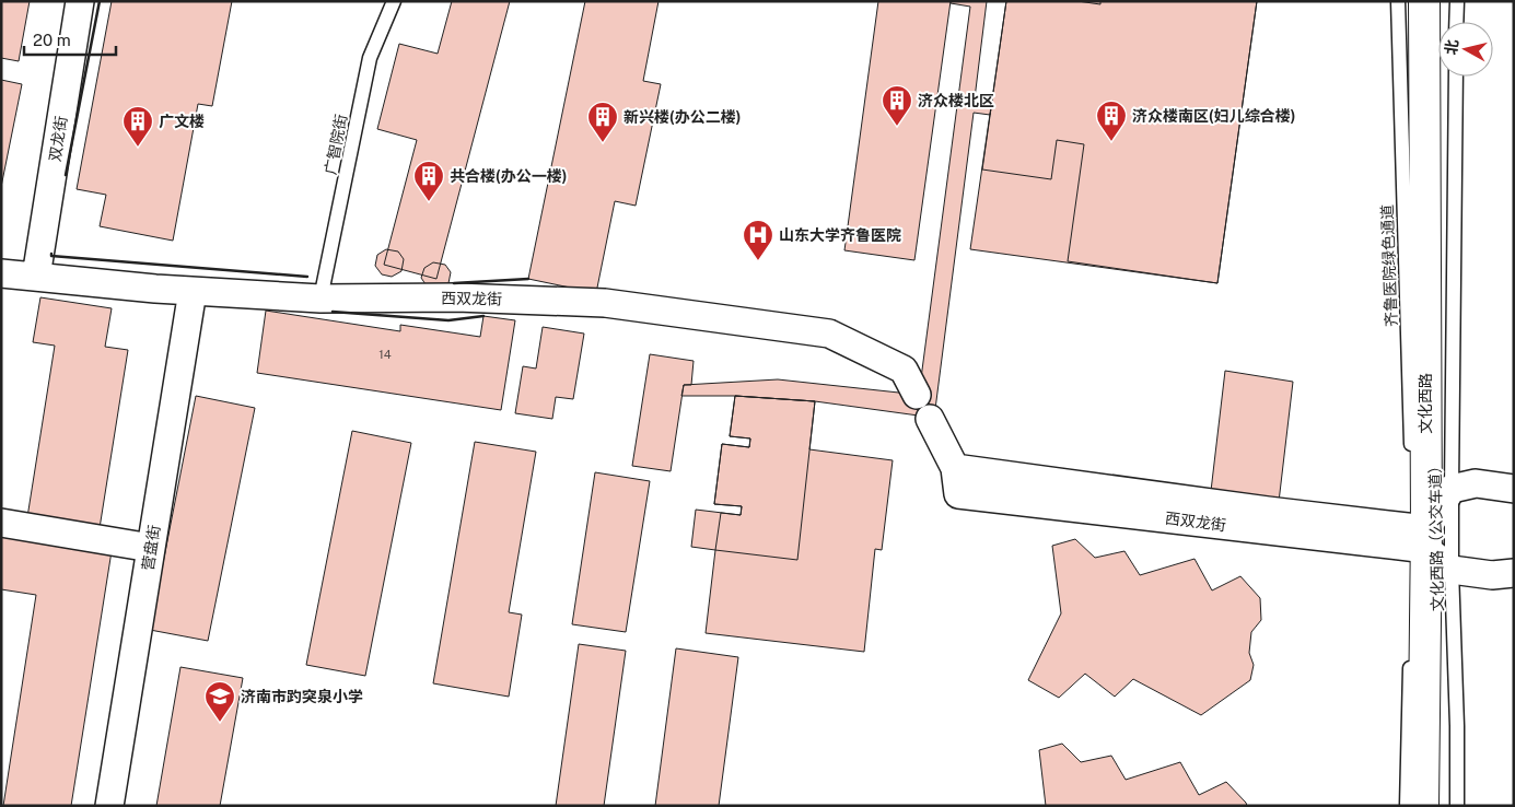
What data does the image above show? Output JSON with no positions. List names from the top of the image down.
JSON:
{
  "streets": {
    "main road": ["文化西路"],
    "street": ["双龙街", "西双龙街", "营盘街"],
    "lane": ["广智院街", "齐鲁医院绿色通道", "文化西路（公交车道）"]
  },
  "crossings": [
    ["双龙街", "西双龙街"],
    ["广智院街", "西双龙街"],
    ["西双龙街", "文化西路"],
    ["西双龙街", "营盘街"]
  ],
  "places": {
    "building": [
      "济众楼北区",
      "济众楼南区(妇儿综合楼)",
      "新兴楼(办公二楼)",
      "广文楼",
      "共合楼(办公一楼)"
    ],
    "hospital": ["山东大学齐鲁医院"],
    "school or university": ["济南市趵突泉小学"]
  },
  "house_numbers": ["14"],
  "scale_bar": "20 m",
  "north": "left"
}
